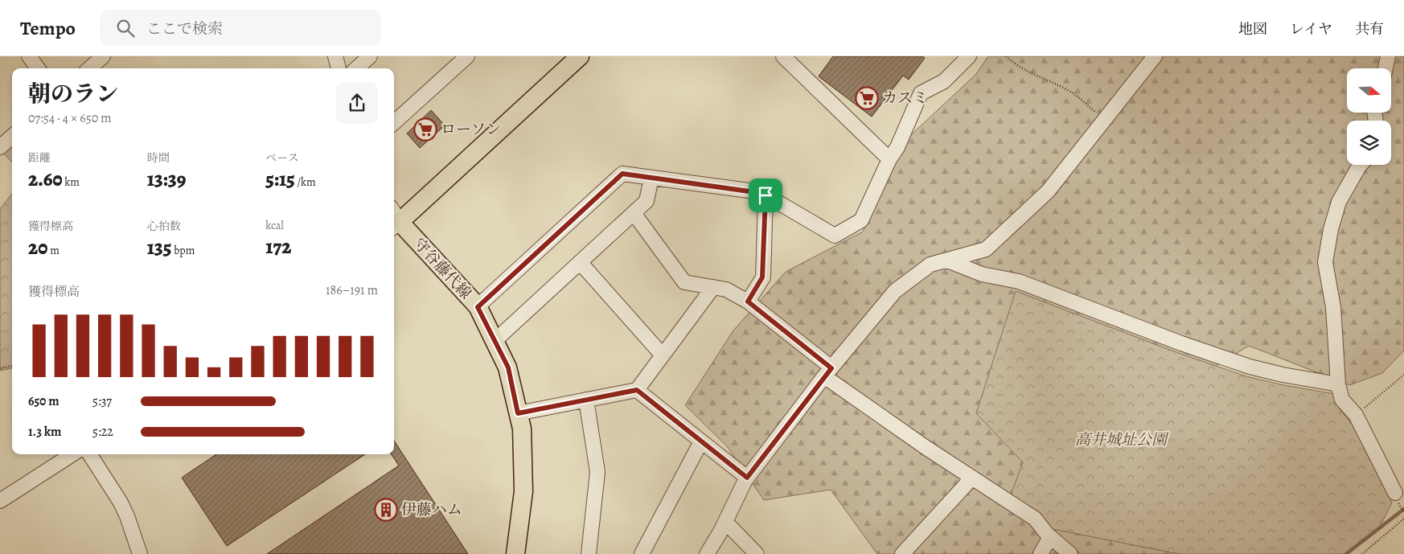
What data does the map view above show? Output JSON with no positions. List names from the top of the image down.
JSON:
{
  "streets": {
    "main road": ["守谷藤代線"]
  },
  "parks": ["高井城址公園"],
  "places": {
    "supermarket": ["カスミ", "ローソン"],
    "building": ["伊藤ハム"]
  },
  "north": "right",
  "page": {
    "header": "Tempo",
    "search": "ここで検索",
    "nav": ["地図", "レイヤ", "共有"],
    "heading": ["朝のラン", "07:54 · 4 × 650 m"],
    "stats": [
      ["距離", "2.60 km"],
      ["時間", "13:39"],
      ["ペース", "5:15 /km"],
      ["獲得標高", "20 m"],
      ["心拍数", "135 bpm"],
      ["kcal", "172"]
    ],
    "chart": ["獲得標高", "186–191 m"],
    "list": [
      {
        "name": "650 m",
        "note": "5:37"
      },
      {
        "name": "1.3 km",
        "note": "5:22"
      }
    ]
  }
}
